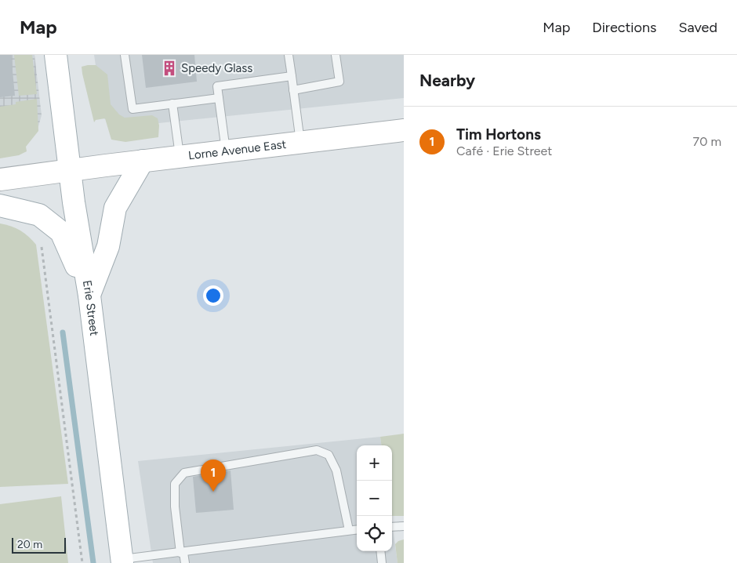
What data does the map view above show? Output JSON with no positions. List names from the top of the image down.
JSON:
{
  "streets": {
    "main road": ["Lorne Avenue East", "Erie Street"]
  },
  "crossings": [
    ["Lorne Avenue East", "Erie Street"]
  ],
  "places": {
    "building": ["Speedy Glass"]
  },
  "scale_bar": "20 m",
  "page": {
    "header": "Map",
    "nav": ["Map", "Directions", "Saved"],
    "heading": "Nearby",
    "list": [
      {
        "mark": "1",
        "name": "Tim Hortons",
        "note": "Café · Erie Street",
        "value": "70 m"
      }
    ],
    "map_buttons": ["+", "−"],
    "pins": "1",
    "scale": "20 m"
  }
}
